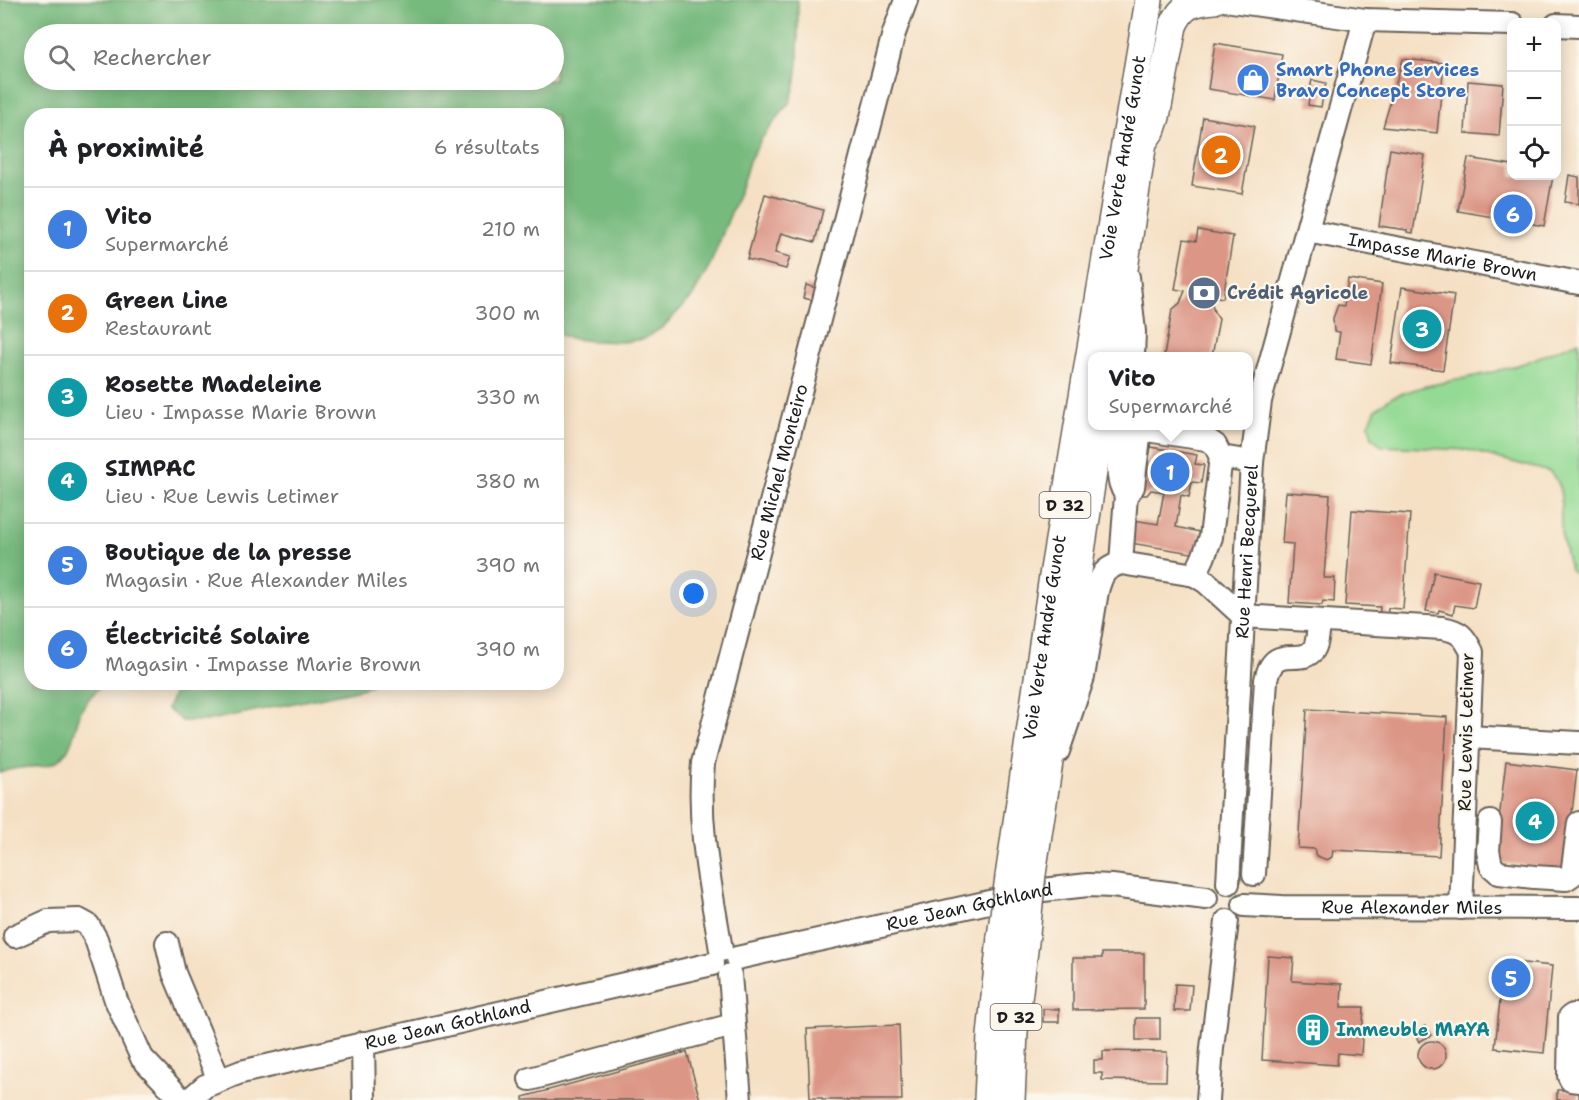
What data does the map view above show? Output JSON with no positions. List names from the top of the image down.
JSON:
{
  "streets": {
    "main road": ["Voie Verte André Gunot", "D 32"],
    "street": [
      "Impasse Marie Brown",
      "Rue Michel Monteiro",
      "Rue Henri Becquerel",
      "Rue Lewis Letimer",
      "Rue Jean Gothland",
      "Rue Alexander Miles"
    ]
  },
  "crossings": [
    ["Impasse Marie Brown", "Rue Henri Becquerel"],
    ["Rue Michel Monteiro", "Rue Jean Gothland"],
    ["Rue Henri Becquerel", "Rue Lewis Letimer"],
    ["Rue Henri Becquerel", "Rue Jean Gothland"],
    ["Rue Henri Becquerel", "Rue Alexander Miles"],
    ["Rue Lewis Letimer", "Rue Alexander Miles"],
    ["Rue Jean Gothland", "Rue Alexander Miles"]
  ],
  "places": {
    "shop": ["Smart Phone Services Bravo Concept Store"],
    "bank": ["Crédit Agricole"],
    "building": ["Immeuble MAYA"]
  },
  "page": {
    "map_buttons": ["+", "−"],
    "search": "Rechercher",
    "heading": ["À proximité", "6 résultats"],
    "pins": [
      "2",
      "6",
      "3",
      "1",
      "4",
      "5"
    ],
    "list": [
      {
        "mark": "1",
        "name": "Vito",
        "note": "Supermarché",
        "value": "210 m"
      },
      {
        "mark": "2",
        "name": "Green Line",
        "note": "Restaurant",
        "value": "300 m"
      },
      {
        "mark": "3",
        "name": "Rosette Madeleine",
        "note": "Lieu · Impasse Marie Brown",
        "value": "330 m"
      },
      {
        "mark": "4",
        "name": "SIMPAC",
        "note": "Lieu · Rue Lewis Letimer",
        "value": "380 m"
      },
      {
        "mark": "5",
        "name": "Boutique de la presse",
        "note": "Magasin · Rue Alexander Miles",
        "value": "390 m"
      },
      {
        "mark": "6",
        "name": "Électricité Solaire",
        "note": "Magasin · Impasse Marie Brown",
        "value": "390 m"
      }
    ],
    "popup": ["Vito", "Supermarché"]
  }
}
